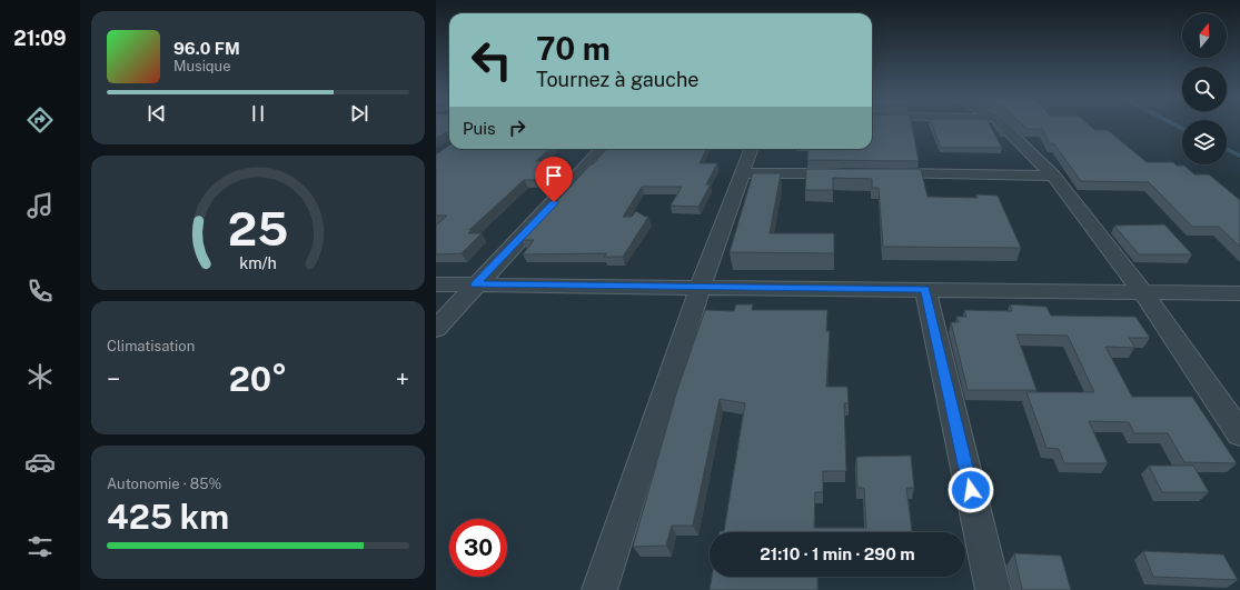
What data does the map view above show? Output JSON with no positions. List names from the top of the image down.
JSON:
{
  "north": "top",
  "page": {
    "tabs": "21:09",
    "turn": ["70 m", "Tournez à gauche"],
    "song": ["96.0 FM", "Musique"],
    "then": "Puis",
    "tile": [
      "Climatisation",
      ["Autonomie · 85%", "425 km"]
    ],
    "heat": ["−", "20°", "+"],
    "limit": "30",
    "trip": "21:10 · 1 min · 290 m",
    "gauge": ["25", "km/h"]
  }
}
